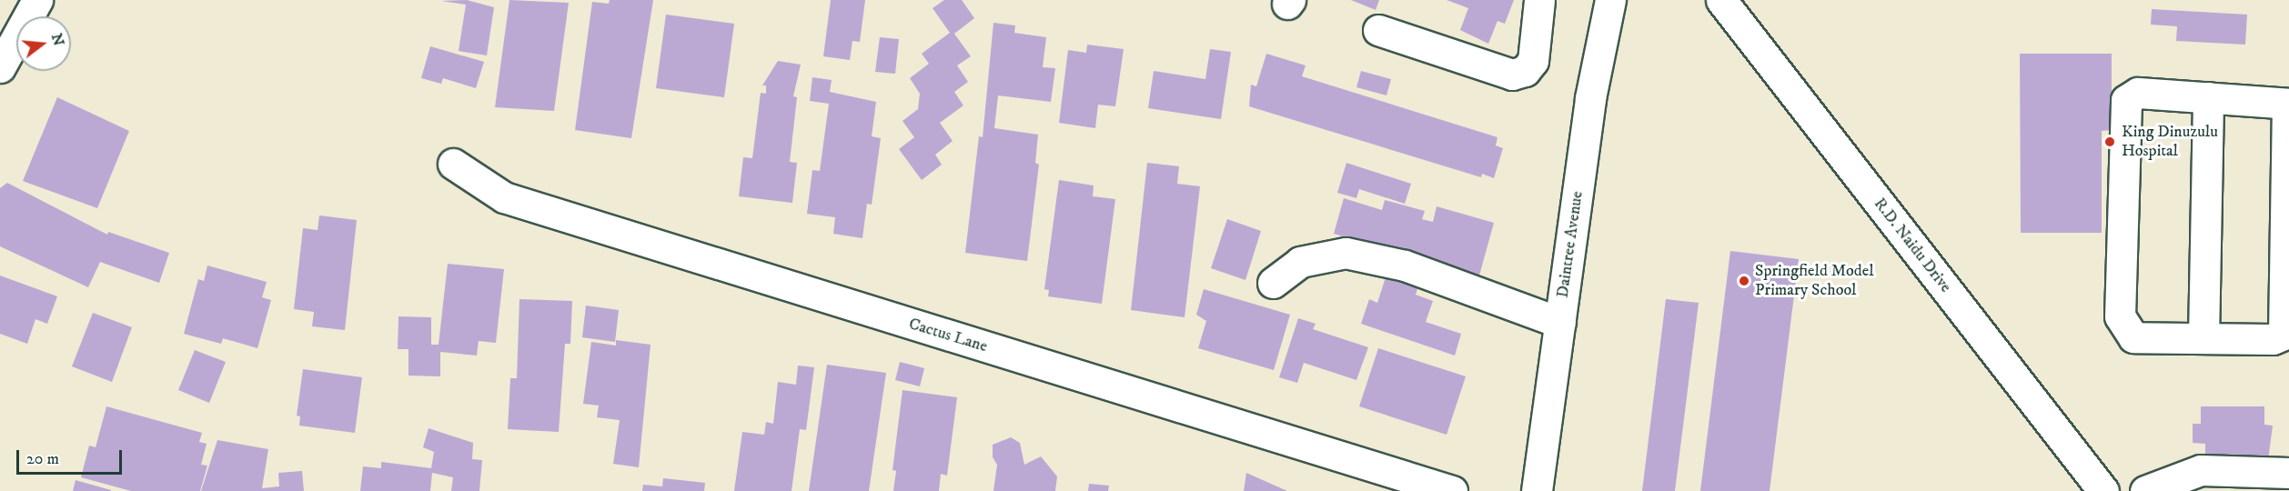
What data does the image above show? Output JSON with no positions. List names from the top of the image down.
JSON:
{
  "streets": {
    "street": ["Daintree Avenue", "R.D. Naidu Drive", "Cactus Lane"]
  },
  "places": ["King Dinuzulu Hospital", "Springfield Model Primary School"],
  "scale_bar": "20 m",
  "north": "right"
}
